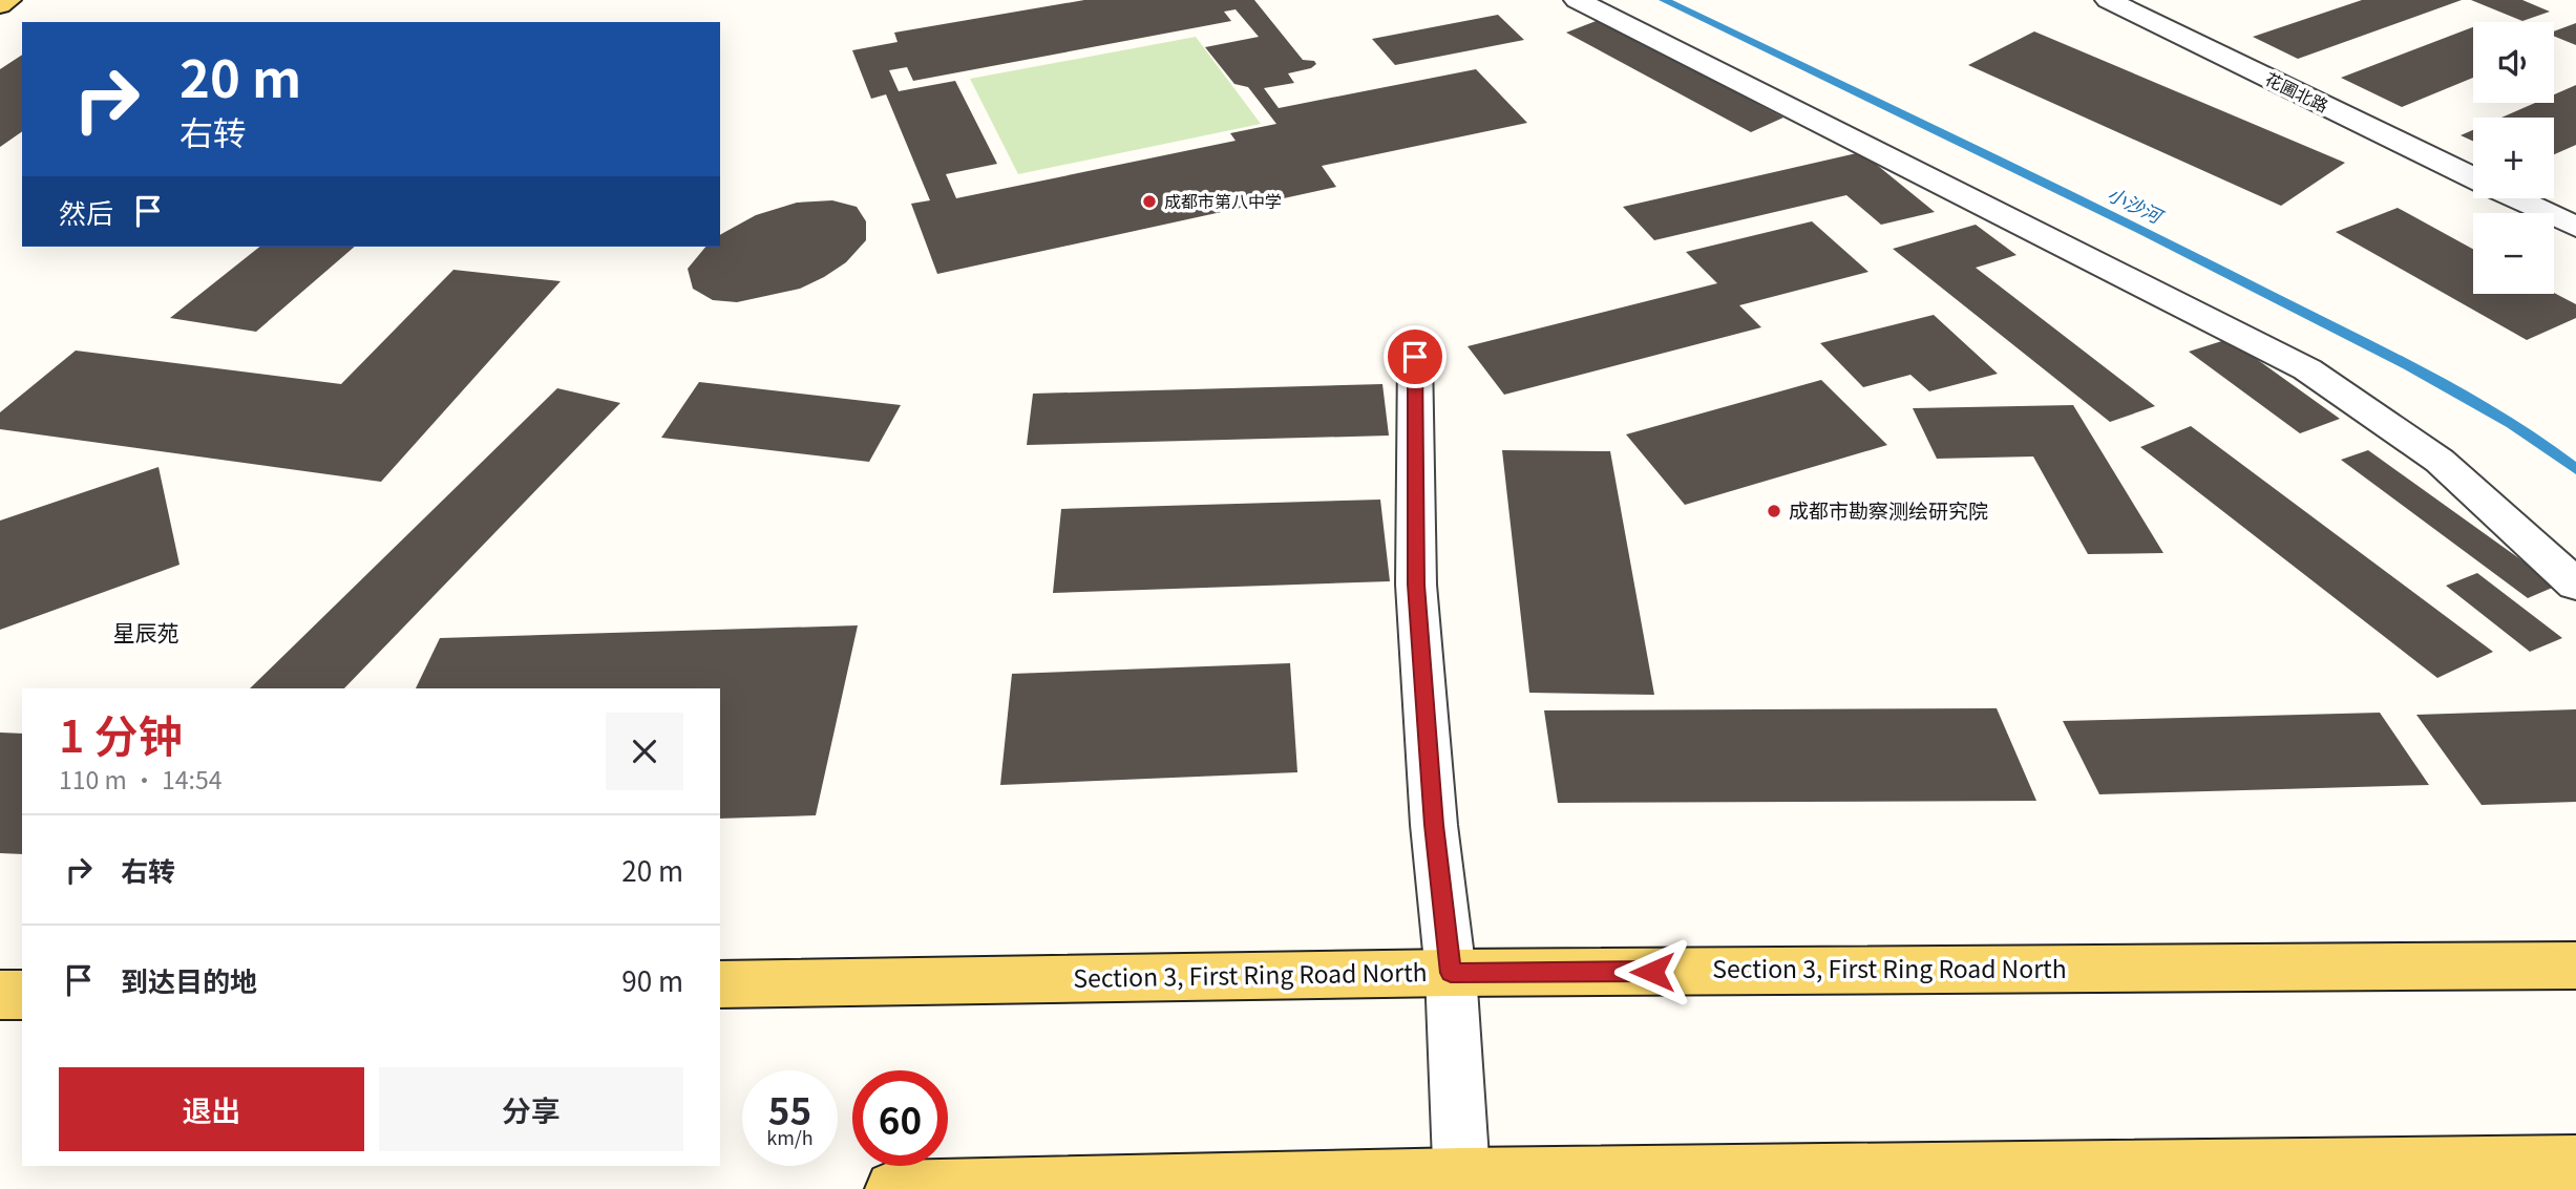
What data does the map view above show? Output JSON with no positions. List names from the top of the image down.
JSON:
{
  "streets": {
    "main road": ["Section 3, First Ring Road North"],
    "street": ["花圃北路"]
  },
  "districts": ["星辰苑"],
  "water": ["小沙河"],
  "places": ["成都市第八中学", "成都市勘察测绘研究院"],
  "page": {
    "map_buttons": ["+", "−"],
    "turn": ["20 m", "右转"],
    "then": "然后",
    "heading": ["1 分钟", "110 m · 14:54"],
    "list": [
      {
        "name": "右转",
        "value": "20 m"
      },
      {
        "name": "到达目的地",
        "value": "90 m"
      }
    ],
    "buttons": ["退出", "分享"],
    "speed": "55 km/h",
    "limit": "60"
  }
}
